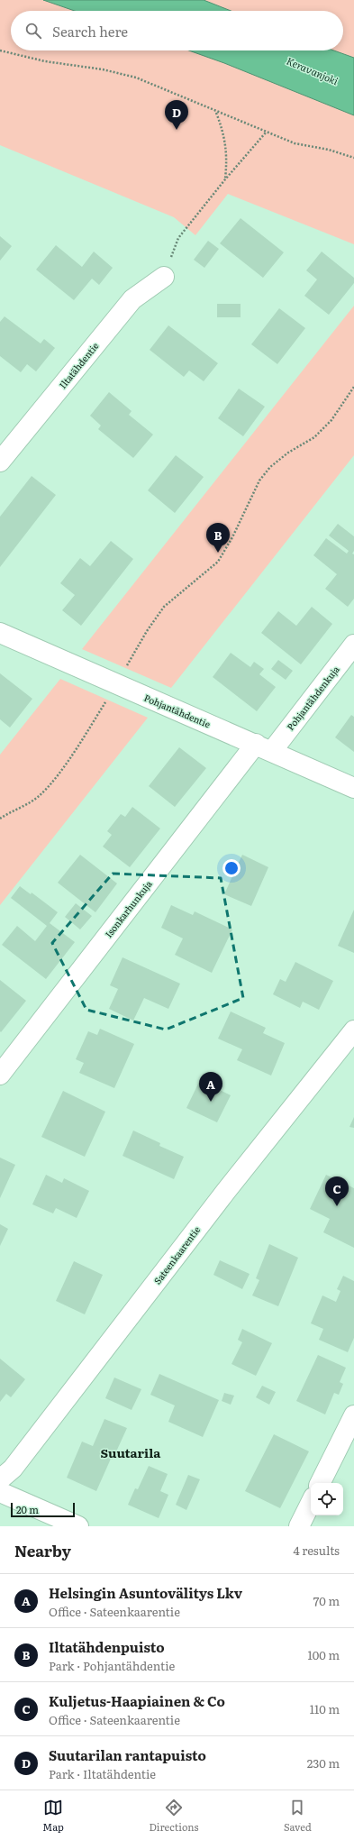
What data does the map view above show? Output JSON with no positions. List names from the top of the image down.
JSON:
{
  "streets": {
    "street": [
      "Iltatähdentie",
      "Pohjantähdenkuja",
      "Pohjantähdentie",
      "Isonkarhunkuja",
      "Sateenkaarentie"
    ]
  },
  "crossings": [
    ["Pohjantähdenkuja", "Pohjantähdentie"],
    ["Pohjantähdenkuja", "Isonkarhunkuja"],
    ["Pohjantähdentie", "Isonkarhunkuja"]
  ],
  "districts": ["Suutarila"],
  "water": ["Keravanjoki"],
  "scale_bar": "20 m",
  "page": {
    "search": "Search here",
    "pins": [
      "D",
      "B",
      "A",
      "C"
    ],
    "scale": "20 m",
    "heading": ["Nearby", "4 results"],
    "list": [
      {
        "mark": "A",
        "name": "Helsingin Asuntovälitys Lkv",
        "note": "Office · Sateenkaarentie",
        "value": "70 m"
      },
      {
        "mark": "B",
        "name": "Iltatähdenpuisto",
        "note": "Park · Pohjantähdentie",
        "value": "100 m"
      },
      {
        "mark": "C",
        "name": "Kuljetus-Haapiainen & Co",
        "note": "Office · Sateenkaarentie",
        "value": "110 m"
      },
      {
        "mark": "D",
        "name": "Suutarilan rantapuisto",
        "note": "Park · Iltatähdentie",
        "value": "230 m"
      }
    ],
    "nav": ["Map", "Directions", "Saved"]
  }
}
